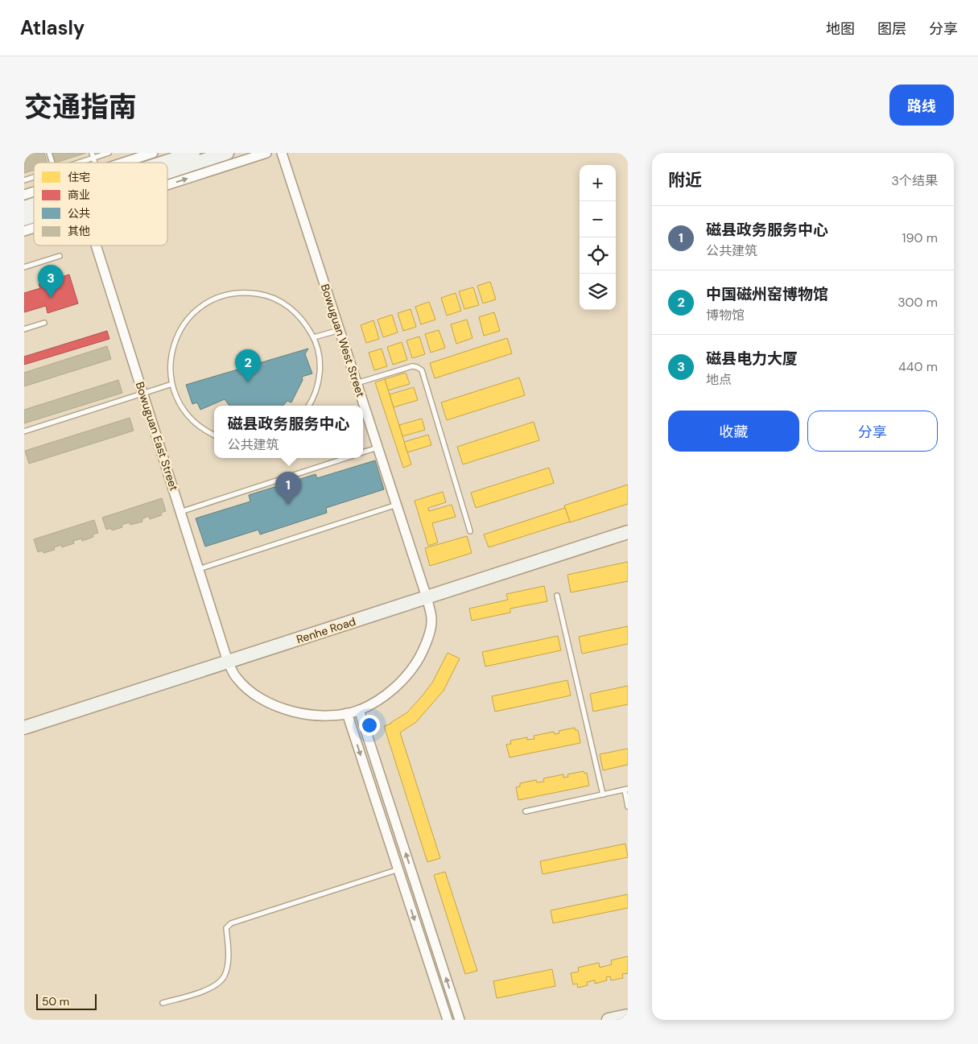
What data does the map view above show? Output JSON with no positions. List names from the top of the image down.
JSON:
{
  "streets": {
    "street": ["Bowuguan West Street", "Bowuguan East Street", "Renhe Road"]
  },
  "crossings": [
    ["Bowuguan West Street", "Bowuguan East Street"],
    ["Bowuguan West Street", "Renhe Road"],
    ["Bowuguan East Street", "Renhe Road"]
  ],
  "legend": [
    "住宅",
    "商业",
    "公共",
    "其他"
  ],
  "scale_bar": "50 m",
  "page": {
    "header": "Atlasly",
    "nav": ["地图", "图层", "分享"],
    "title": "交通指南",
    "buttons": [
      "路线",
      ["收藏", "分享"]
    ],
    "heading": ["附近", "3个结果"],
    "map_buttons": ["+", "−"],
    "list": [
      {
        "mark": "1",
        "name": "磁县政务服务中心",
        "note": "公共建筑",
        "value": "190 m"
      },
      {
        "mark": "2",
        "name": "中国磁州窑博物馆",
        "note": "博物馆",
        "value": "300 m"
      },
      {
        "mark": "3",
        "name": "磁县电力大厦",
        "note": "地点",
        "value": "440 m"
      }
    ],
    "pins": ["3", "2", "1"],
    "popup": ["磁县政务服务中心", "公共建筑"],
    "scale": "50 m"
  }
}
